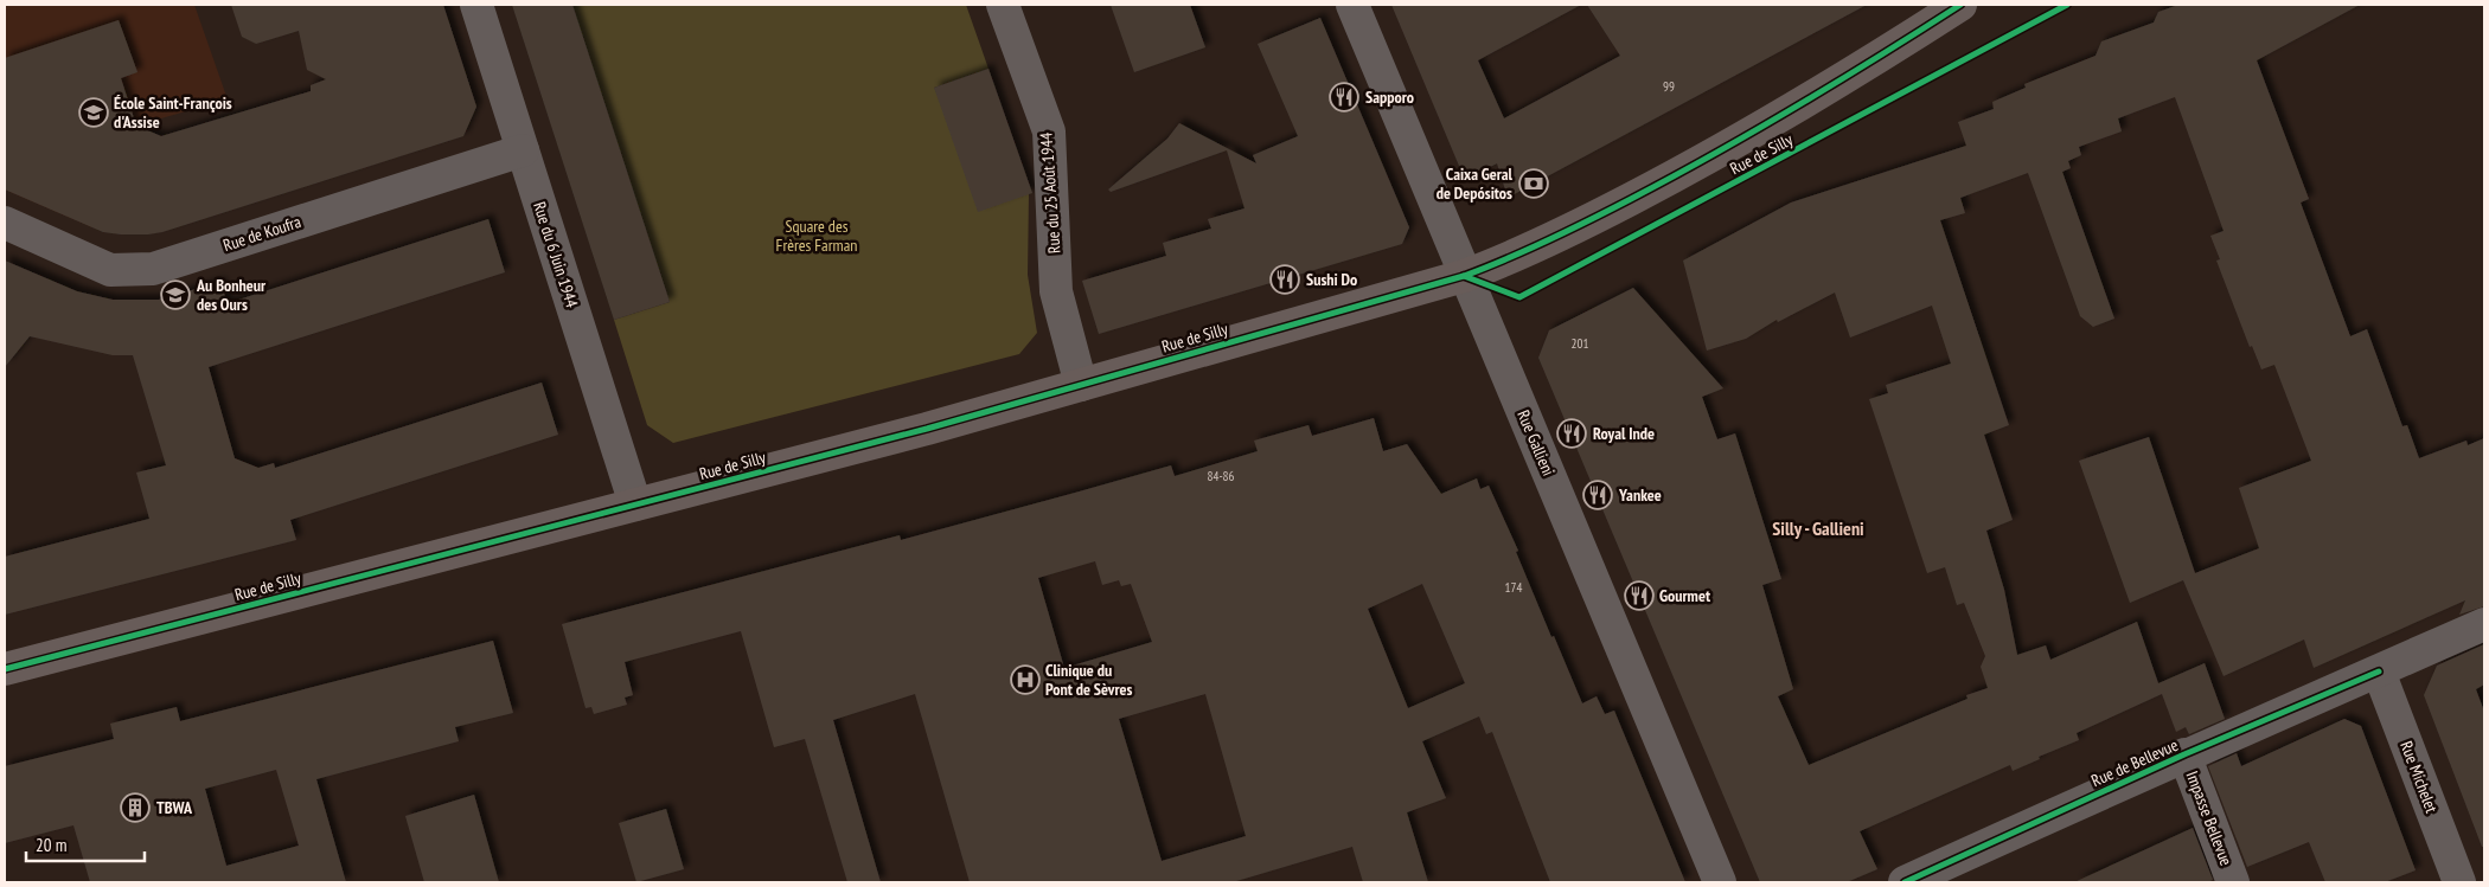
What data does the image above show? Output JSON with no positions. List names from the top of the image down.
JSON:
{
  "streets": {
    "main road": ["Rue de Silly"],
    "street": [
      "Rue du 25 Août 1944",
      "Rue de Koufra",
      "Rue du 6 Juin 1944",
      "Rue Gallieni",
      "Rue de Bellevue",
      "Rue Michelet",
      "Impasse Bellevue"
    ]
  },
  "crossings": [
    ["Rue de Silly", "Rue du 25 Août 1944"],
    ["Rue de Silly", "Rue du 6 Juin 1944"],
    ["Rue de Silly", "Rue Gallieni"],
    ["Rue de Koufra", "Rue du 6 Juin 1944"],
    ["Rue de Bellevue", "Rue Michelet"],
    ["Rue de Bellevue", "Impasse Bellevue"]
  ],
  "districts": ["Silly - Gallieni"],
  "parks": ["Square des Frères Farman"],
  "places": {
    "restaurant": [
      "Sapporo",
      "Sushi Do",
      "Royal Inde",
      "Yankee",
      "Gourmet"
    ],
    "school or university": ["École Saint-François d'Assise", "Au Bonheur des Ours"],
    "bank": ["Caixa Geral de Depósitos"],
    "hospital": ["Clinique du Pont de Sèvres"],
    "building": ["TBWA"]
  },
  "house_numbers": [
    "99",
    "201",
    "84-86",
    "174"
  ],
  "scale_bar": "20 m"
}
